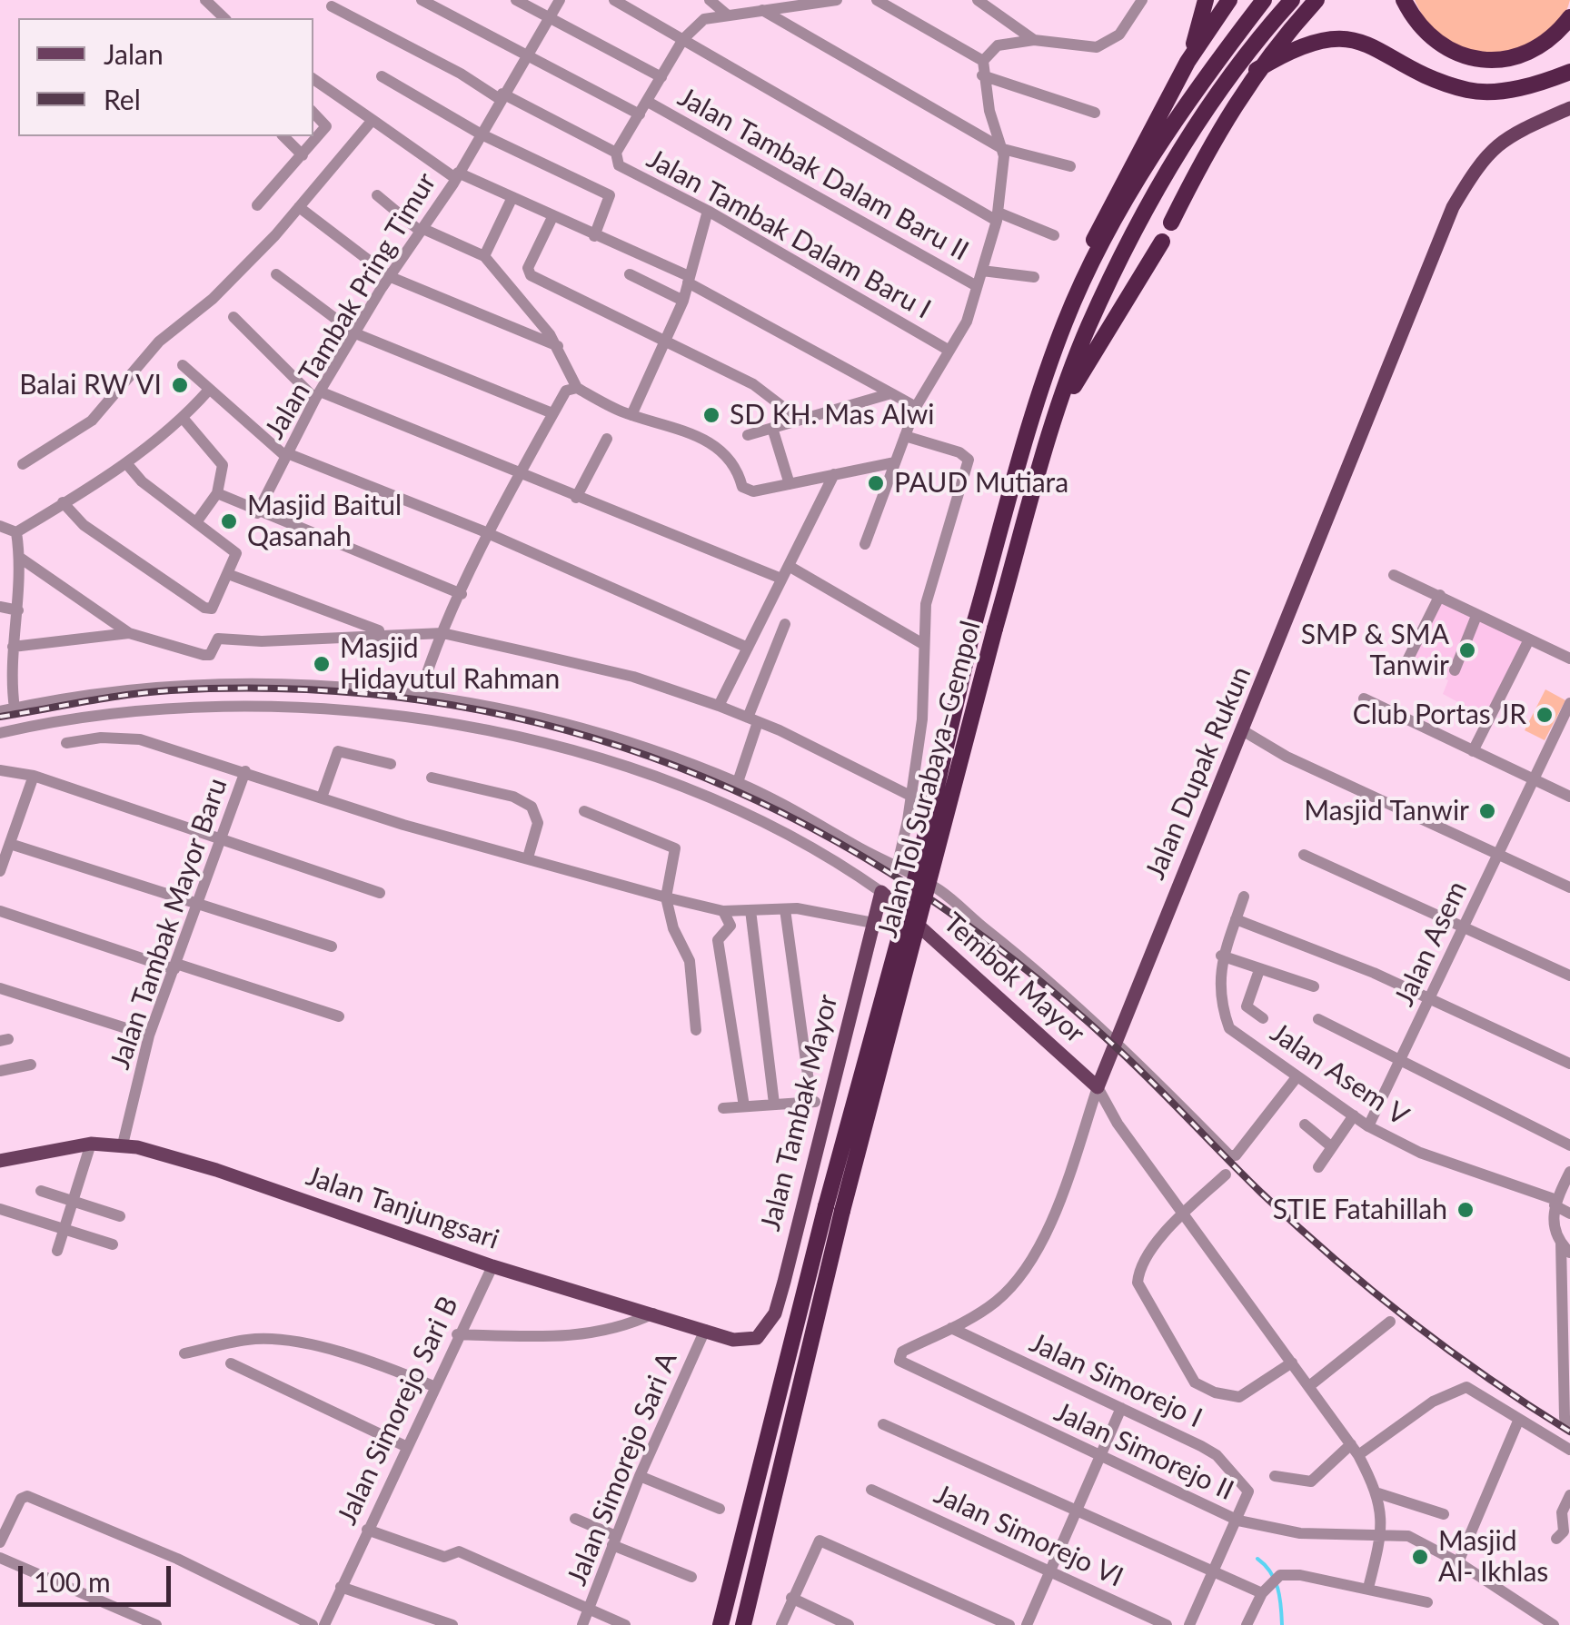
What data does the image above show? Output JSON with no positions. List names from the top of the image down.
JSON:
{
  "streets": {
    "highway": ["Jalan Tol Surabaya–Gempol"],
    "main road": [
      "Jalan Dupak Rukun",
      "Tembok Mayor",
      "Jalan Tambak Mayor",
      "Jalan Tanjungsari"
    ],
    "street": [
      "Jalan Tambak Dalam Baru II",
      "Jalan Tambak Dalam Baru I",
      "Jalan Tambak Pring Timur",
      "Jalan Tambak Mayor Baru",
      "Jalan Asem",
      "Jalan Asem V",
      "Jalan Simorejo I",
      "Jalan Simorejo Sari B",
      "Jalan Simorejo II",
      "Jalan Simorejo Sari A",
      "Jalan Simorejo VI"
    ]
  },
  "crossings": [
    ["Jalan Dupak Rukun", "Tembok Mayor"],
    ["Jalan Tambak Mayor Baru", "Jalan Tanjungsari"],
    ["Jalan Asem", "Jalan Asem V"],
    ["Jalan Tambak Mayor", "Jalan Tanjungsari"],
    ["Jalan Tanjungsari", "Jalan Simorejo Sari B"],
    ["Jalan Tanjungsari", "Jalan Simorejo Sari A"],
    ["Jalan Simorejo I", "Jalan Simorejo II"]
  ],
  "places": [
    "Balai RW VI",
    "SD KH. Mas Alwi",
    "PAUD Mutiara",
    "Masjid Baitul Qasanah",
    "SMP & SMA Tanwir",
    "Masjid Hidayutul Rahman",
    "Club Portas JR",
    "Masjid Tanwir",
    "STIE Fatahillah",
    "Masjid Al- Ikhlas"
  ],
  "legend": ["Jalan", "Rel"],
  "scale_bar": "100 m"
}
